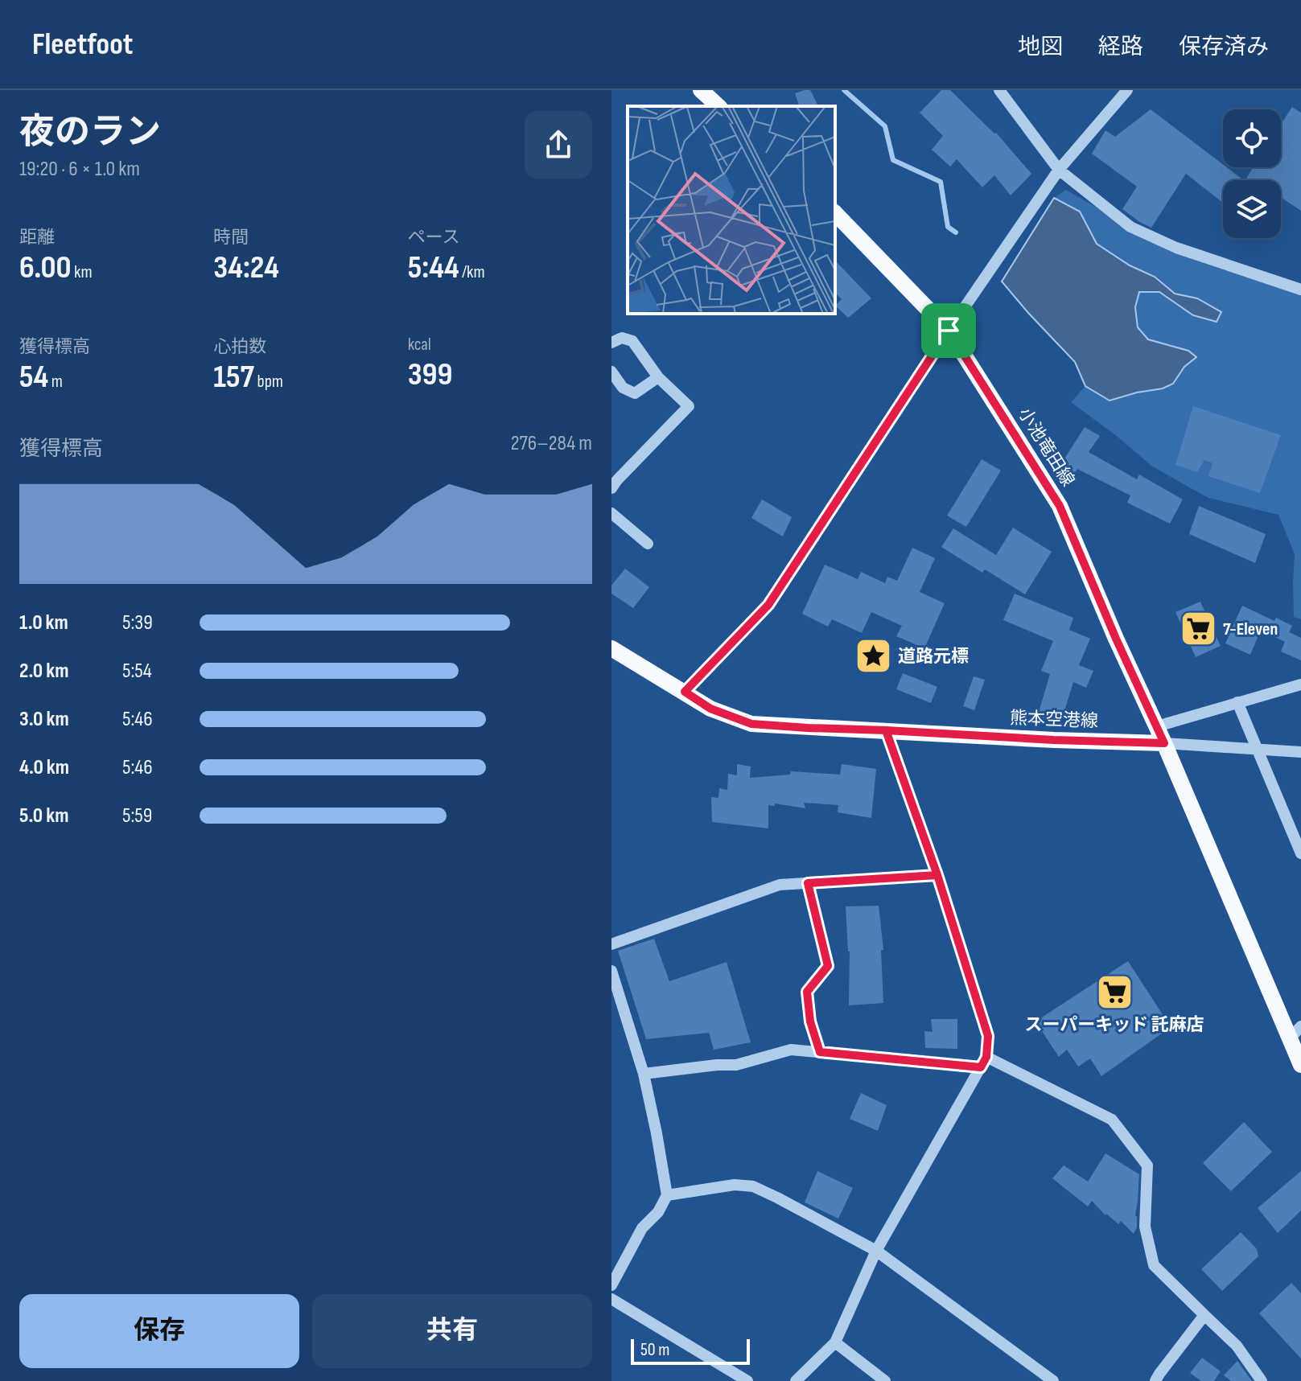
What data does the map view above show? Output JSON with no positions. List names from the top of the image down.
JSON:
{
  "streets": {
    "main road": ["小池竜田線", "熊本空港線"]
  },
  "crossings": [
    ["小池竜田線", "熊本空港線"]
  ],
  "places": {
    "supermarket": ["7-Eleven", "スーパーキッド 託麻店"],
    "place": ["道路元標"]
  },
  "scale_bar": "50 m",
  "page": {
    "header": "Fleetfoot",
    "nav": ["地図", "経路", "保存済み"],
    "heading": ["夜のラン", "19:20 · 6 × 1.0 km"],
    "stats": [
      ["距離", "6.00 km"],
      ["時間", "34:24"],
      ["ペース", "5:44 /km"],
      ["獲得標高", "54 m"],
      ["心拍数", "157 bpm"],
      ["kcal", "399"]
    ],
    "chart": ["獲得標高", "276–284 m"],
    "list": [
      {
        "name": "1.0 km",
        "note": "5:39"
      },
      {
        "name": "2.0 km",
        "note": "5:54"
      },
      {
        "name": "3.0 km",
        "note": "5:46"
      },
      {
        "name": "4.0 km",
        "note": "5:46"
      },
      {
        "name": "5.0 km",
        "note": "5:59"
      }
    ],
    "buttons": ["保存", "共有"],
    "scale": "50 m"
  }
}
